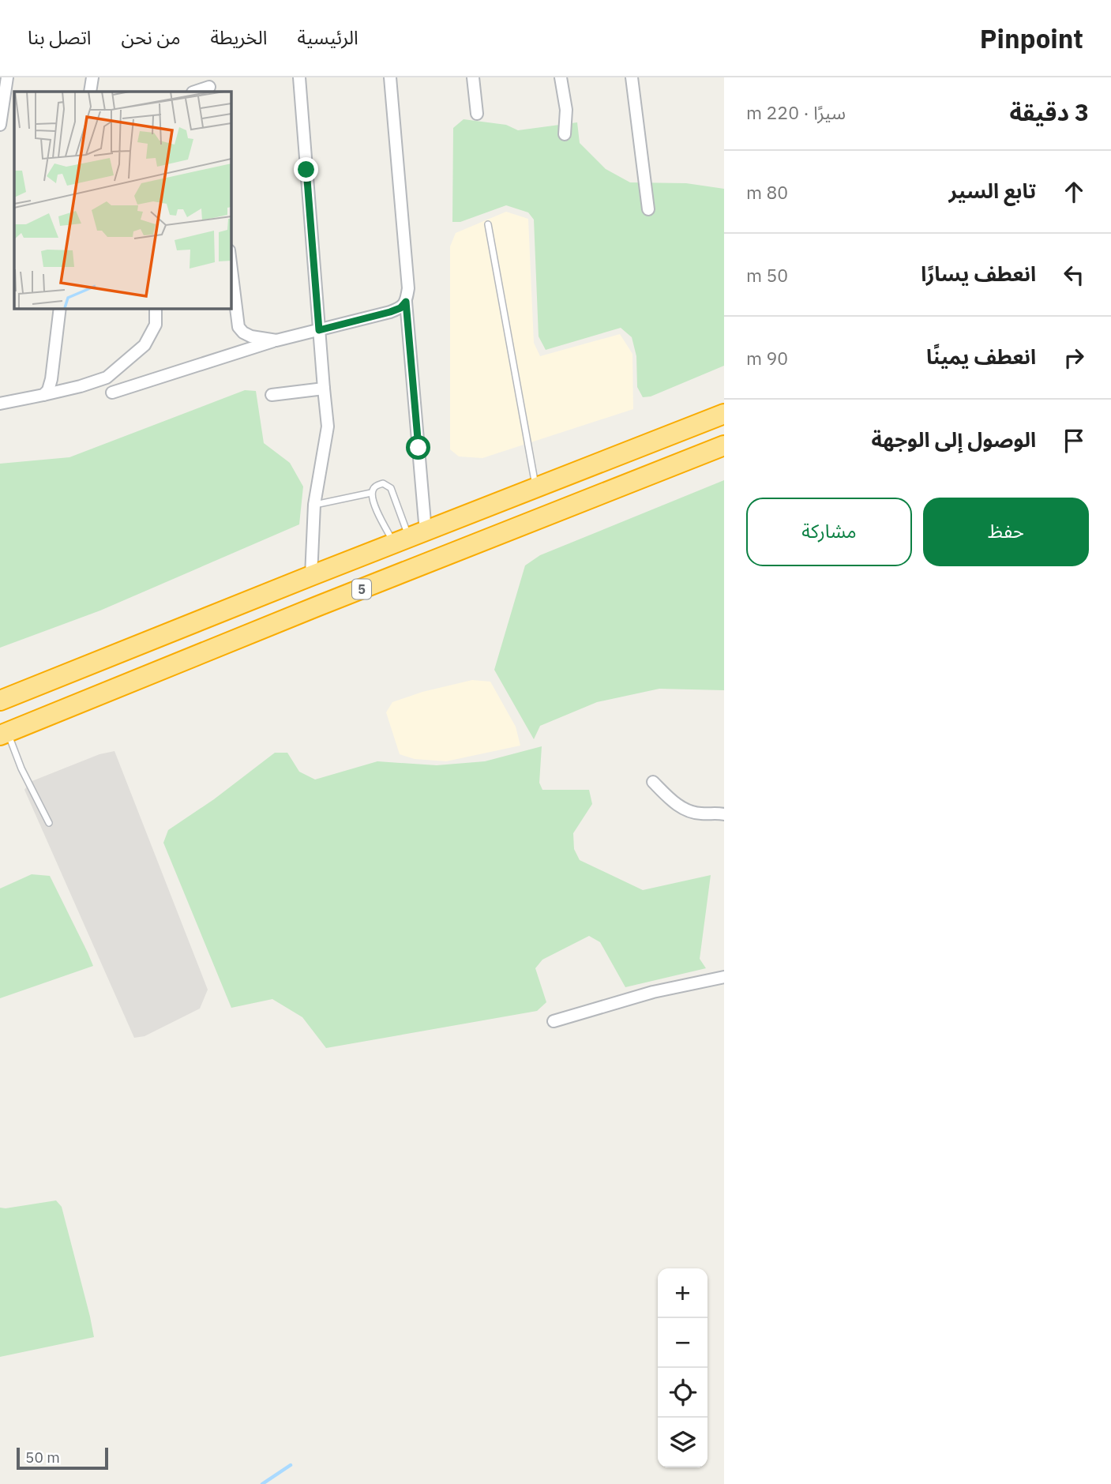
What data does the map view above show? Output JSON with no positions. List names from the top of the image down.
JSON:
{
  "streets": {
    "highway": ["5"]
  },
  "scale_bar": "50 m",
  "page": {
    "header": "Pinpoint",
    "nav": [
      "الرئيسية",
      "الخريطة",
      "من نحن",
      "اتصل بنا"
    ],
    "heading": ["3 دقيقة", "سيرًا · 220 m"],
    "list": [
      ["تابع السير", "80 m"],
      ["انعطف يسارًا", "50 m"],
      ["انعطف يمينًا", "90 m"],
      "الوصول إلى الوجهة"
    ],
    "buttons": ["حفظ", "مشاركة"],
    "map_buttons": ["+", "−"],
    "scale": "50 m"
  }
}
